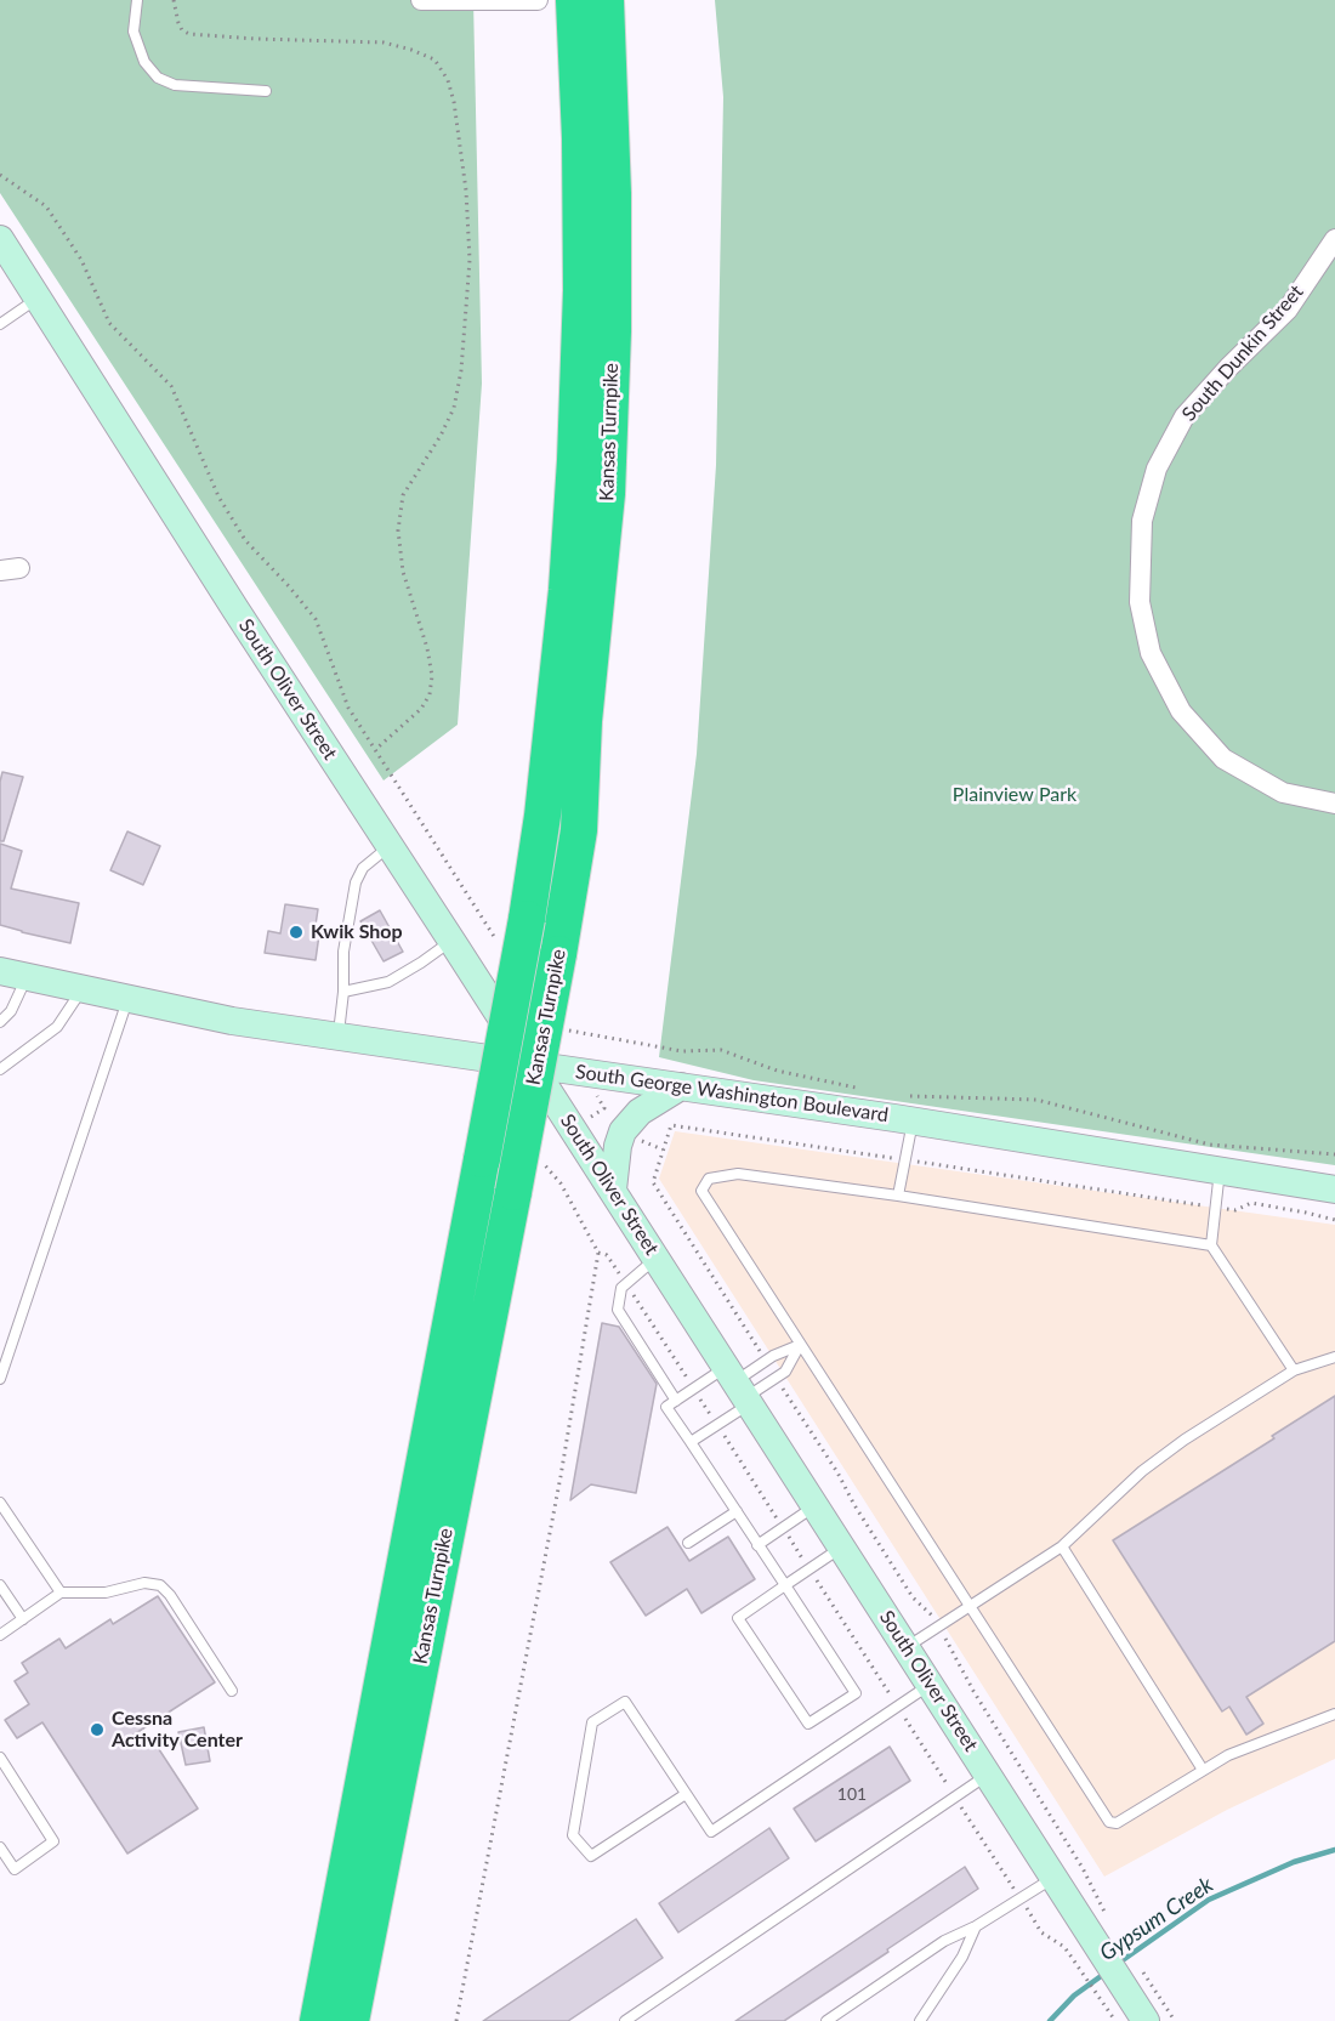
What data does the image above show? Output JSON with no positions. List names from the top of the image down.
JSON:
{
  "streets": {
    "highway": ["Kansas Turnpike"],
    "main road": ["South Oliver Street", "South George Washington Boulevard"],
    "street": ["South Dunkin Street"]
  },
  "crossings": [
    ["South Oliver Street", "South George Washington Boulevard"]
  ],
  "water": ["Gypsum Creek"],
  "parks": ["Plainview Park"],
  "places": ["Kwik Shop", "Cessna Activity Center"],
  "house_numbers": ["101"]
}
